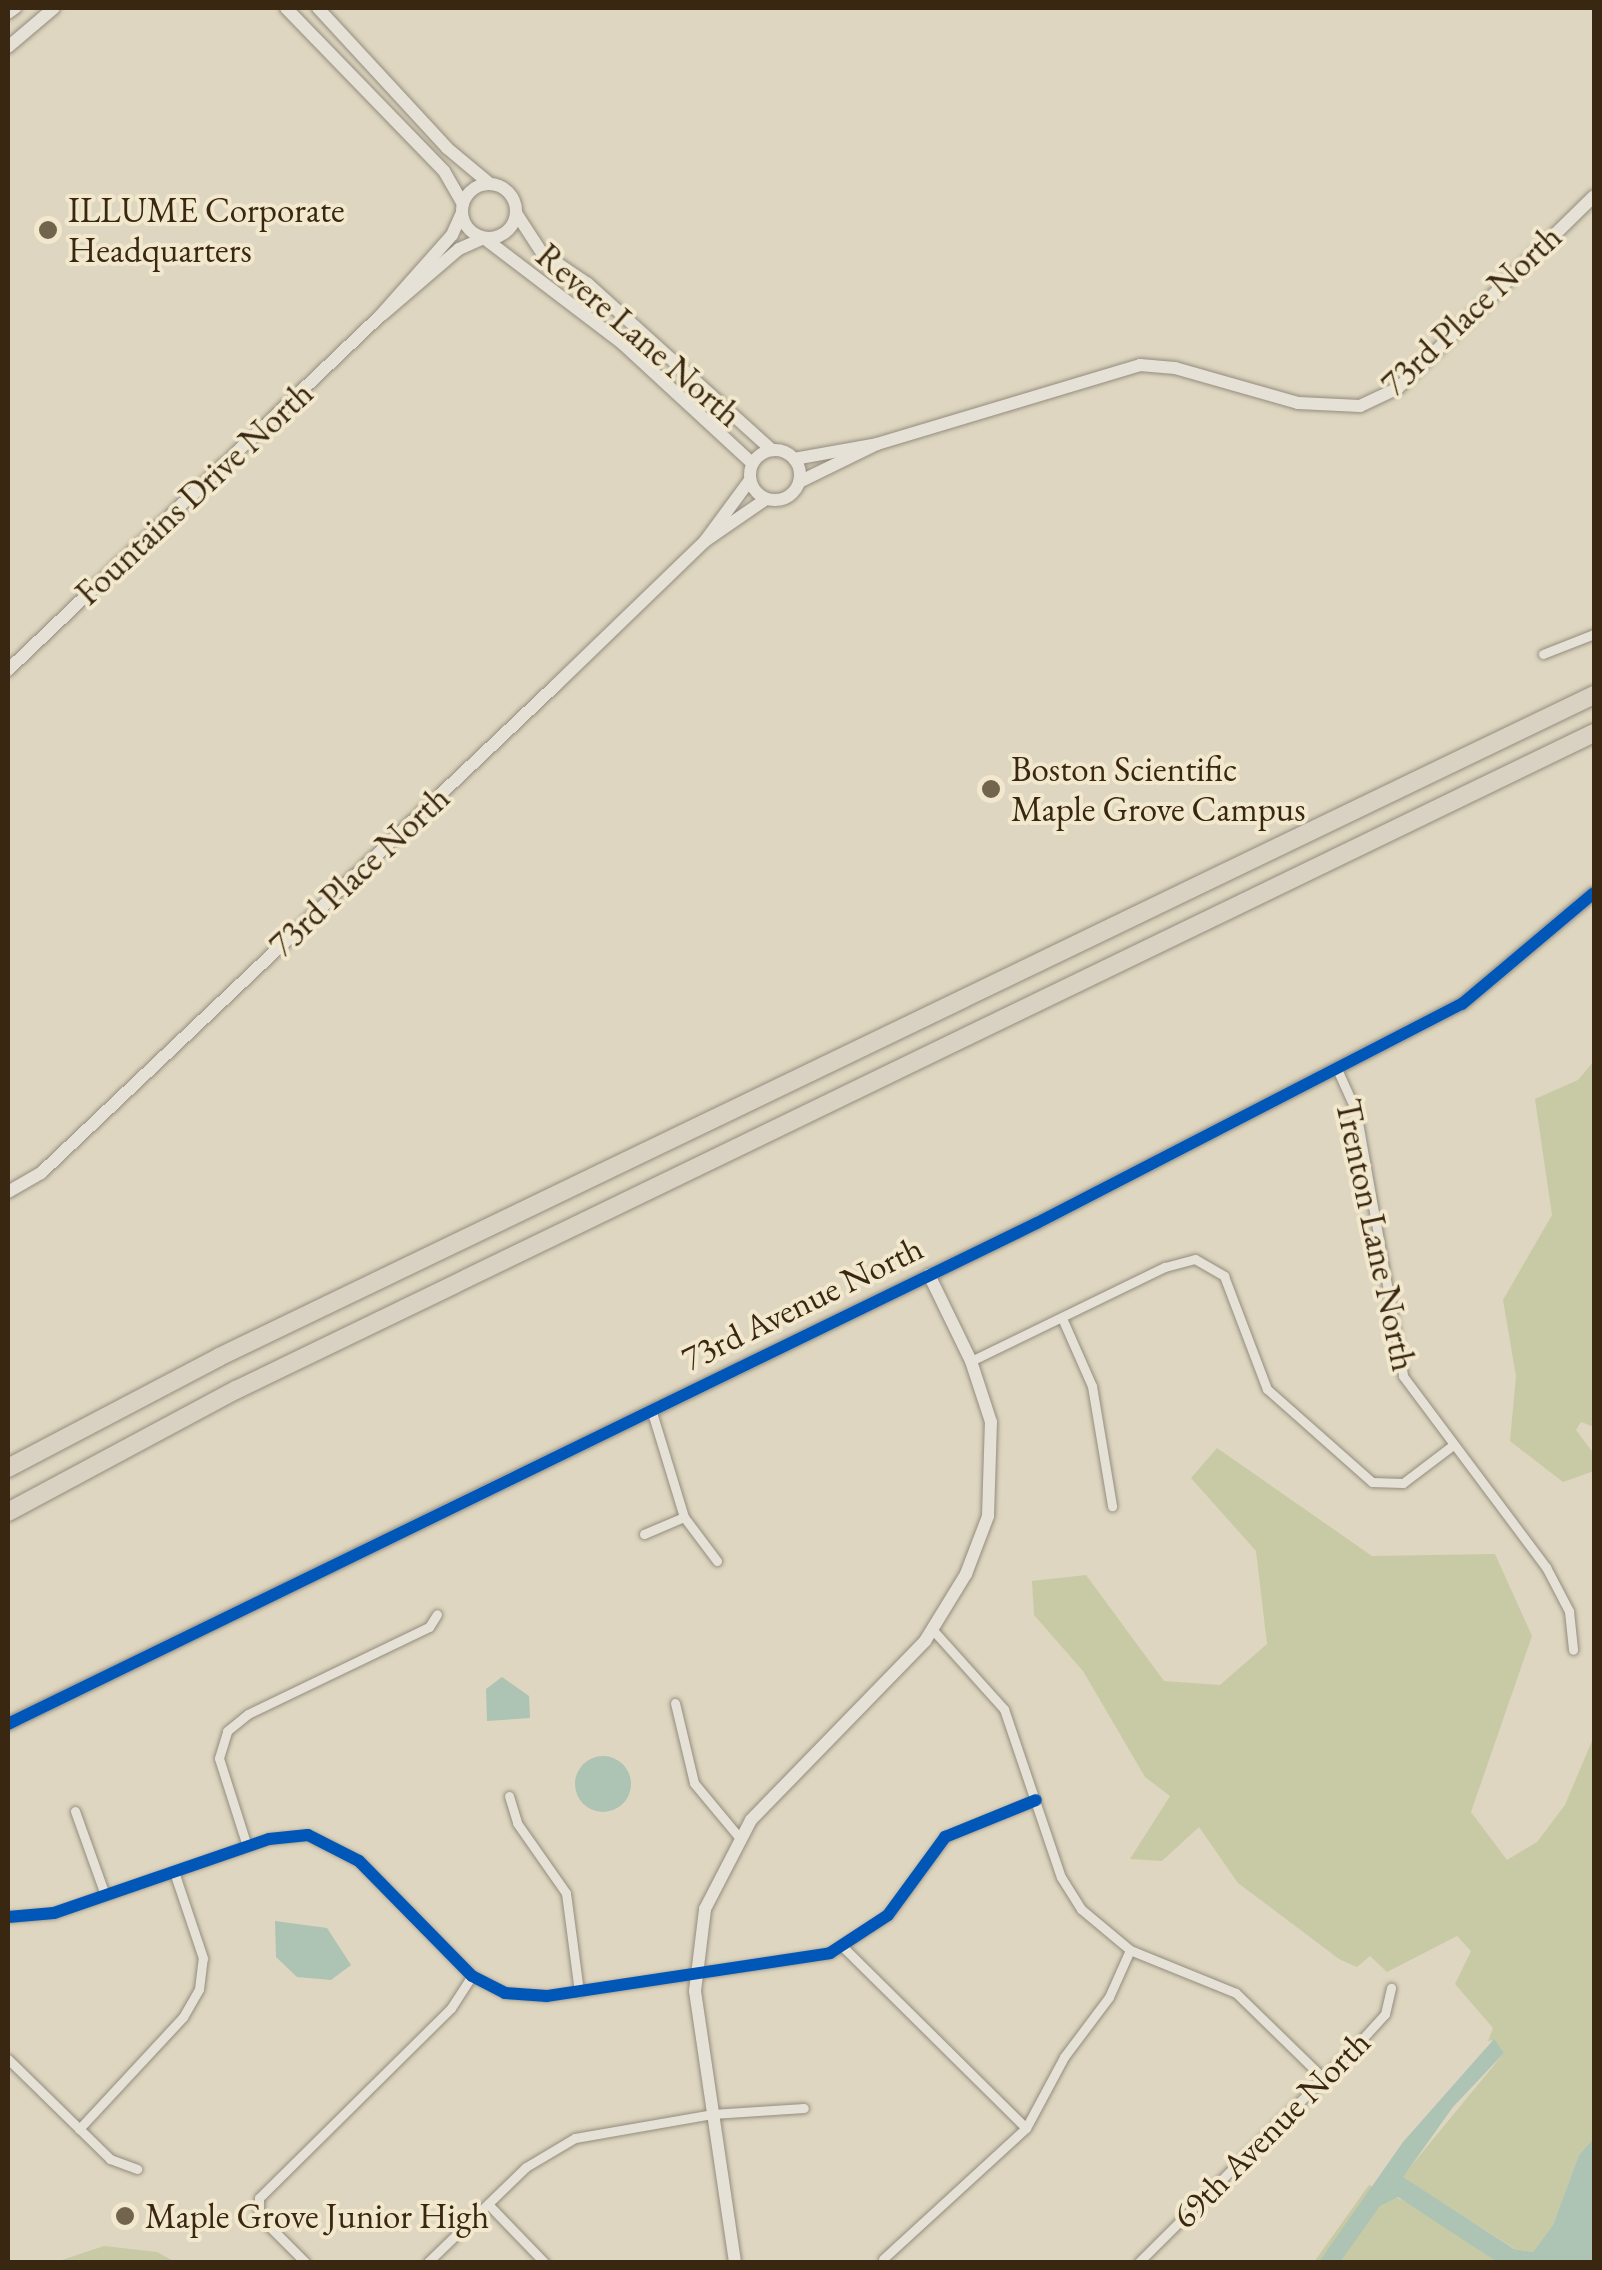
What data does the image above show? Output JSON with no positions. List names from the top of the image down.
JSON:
{
  "streets": {
    "street": [
      "73rd Place North",
      "Revere Lane North",
      "Fountains Drive North",
      "Trenton Lane North",
      "73rd Avenue North",
      "69th Avenue North"
    ]
  },
  "crossings": [
    ["73rd Place North", "Revere Lane North"],
    ["Revere Lane North", "Fountains Drive North"],
    ["Trenton Lane North", "73rd Avenue North"]
  ],
  "places": ["ILLUME Corporate Headquarters", "Boston Scientific Maple Grove Campus", "Maple Grove Junior High"]
}
